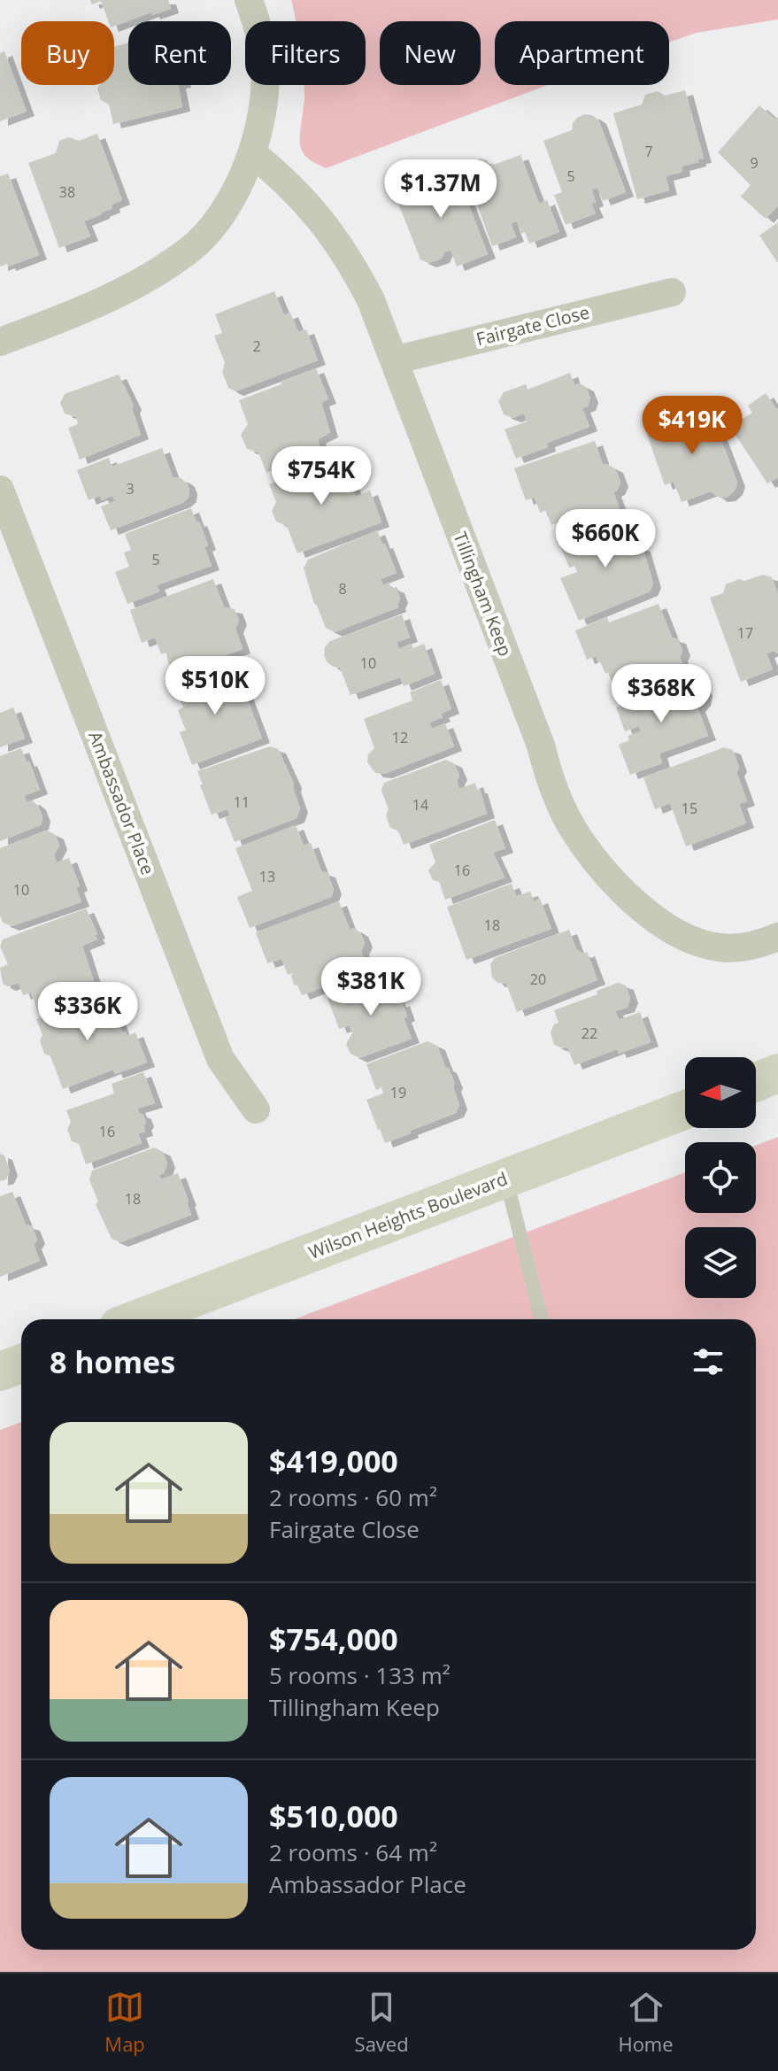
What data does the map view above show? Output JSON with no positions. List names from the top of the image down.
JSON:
{
  "streets": {
    "main road": ["Wilson Heights Boulevard"],
    "street": ["Fairgate Close", "Tillingham Keep", "Ambassador Place"]
  },
  "crossings": [
    ["Fairgate Close", "Tillingham Keep"]
  ],
  "house_numbers": [
    "7",
    "9",
    "5",
    "38",
    "2",
    "3",
    "5",
    "8",
    "17",
    "10",
    "12",
    "11",
    "14",
    "15",
    "16",
    "13",
    "10",
    "18",
    "20",
    "22",
    "19",
    "16",
    "18"
  ],
  "north": "left",
  "page": {
    "chip": [
      "Buy",
      "Rent",
      "Filters",
      "New",
      "Apartment"
    ],
    "price": [
      "$1.37M",
      "$419K",
      "$754K",
      "$660K",
      "$510K",
      "$368K",
      "$381K",
      "$336K"
    ],
    "heading": "8 homes",
    "list": [
      {
        "name": "$419,000",
        "note": "2 rooms · 60 m² · Fairgate Close"
      },
      {
        "name": "$754,000",
        "note": "5 rooms · 133 m² · Tillingham Keep"
      },
      {
        "name": "$510,000",
        "note": "2 rooms · 64 m² · Ambassador Place"
      }
    ],
    "tabs": ["Map", "Saved", "Home"]
  }
}
